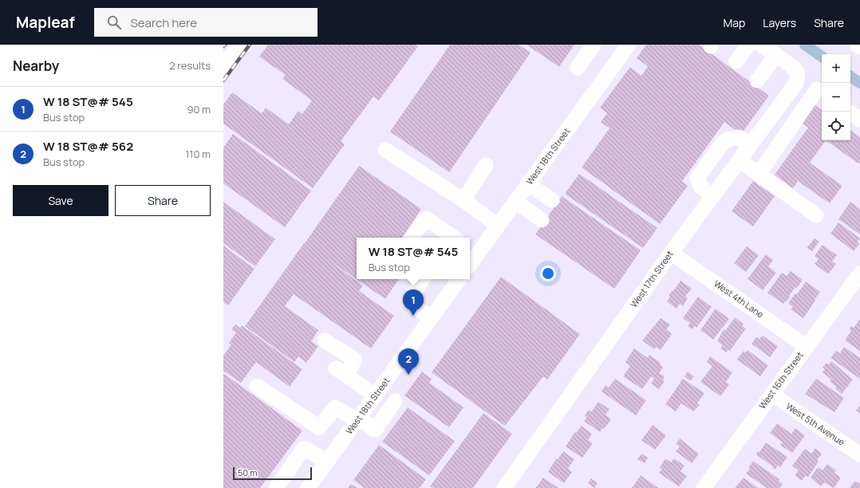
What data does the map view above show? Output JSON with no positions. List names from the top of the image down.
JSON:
{
  "streets": {
    "street": [
      "West 18th Street",
      "West 17th Street",
      "West 4th Lane",
      "West 16th Street",
      "West 5th Avenue"
    ]
  },
  "crossings": [
    ["West 17th Street", "West 4th Lane"],
    ["West 4th Lane", "West 16th Street"],
    ["West 16th Street", "West 5th Avenue"]
  ],
  "scale_bar": "50 m",
  "page": {
    "header": "Mapleaf",
    "search": "Search here",
    "nav": ["Map", "Layers", "Share"],
    "heading": ["Nearby", "2 results"],
    "map_buttons": ["+", "−"],
    "list": [
      {
        "mark": "1",
        "name": "W 18 ST@# 545",
        "note": "Bus stop",
        "value": "90 m"
      },
      {
        "mark": "2",
        "name": "W 18 ST@# 562",
        "note": "Bus stop",
        "value": "110 m"
      }
    ],
    "buttons": ["Save", "Share"],
    "popup": ["W 18 ST@# 545", "Bus stop"],
    "pins": ["1", "2"],
    "scale": "50 m"
  }
}
